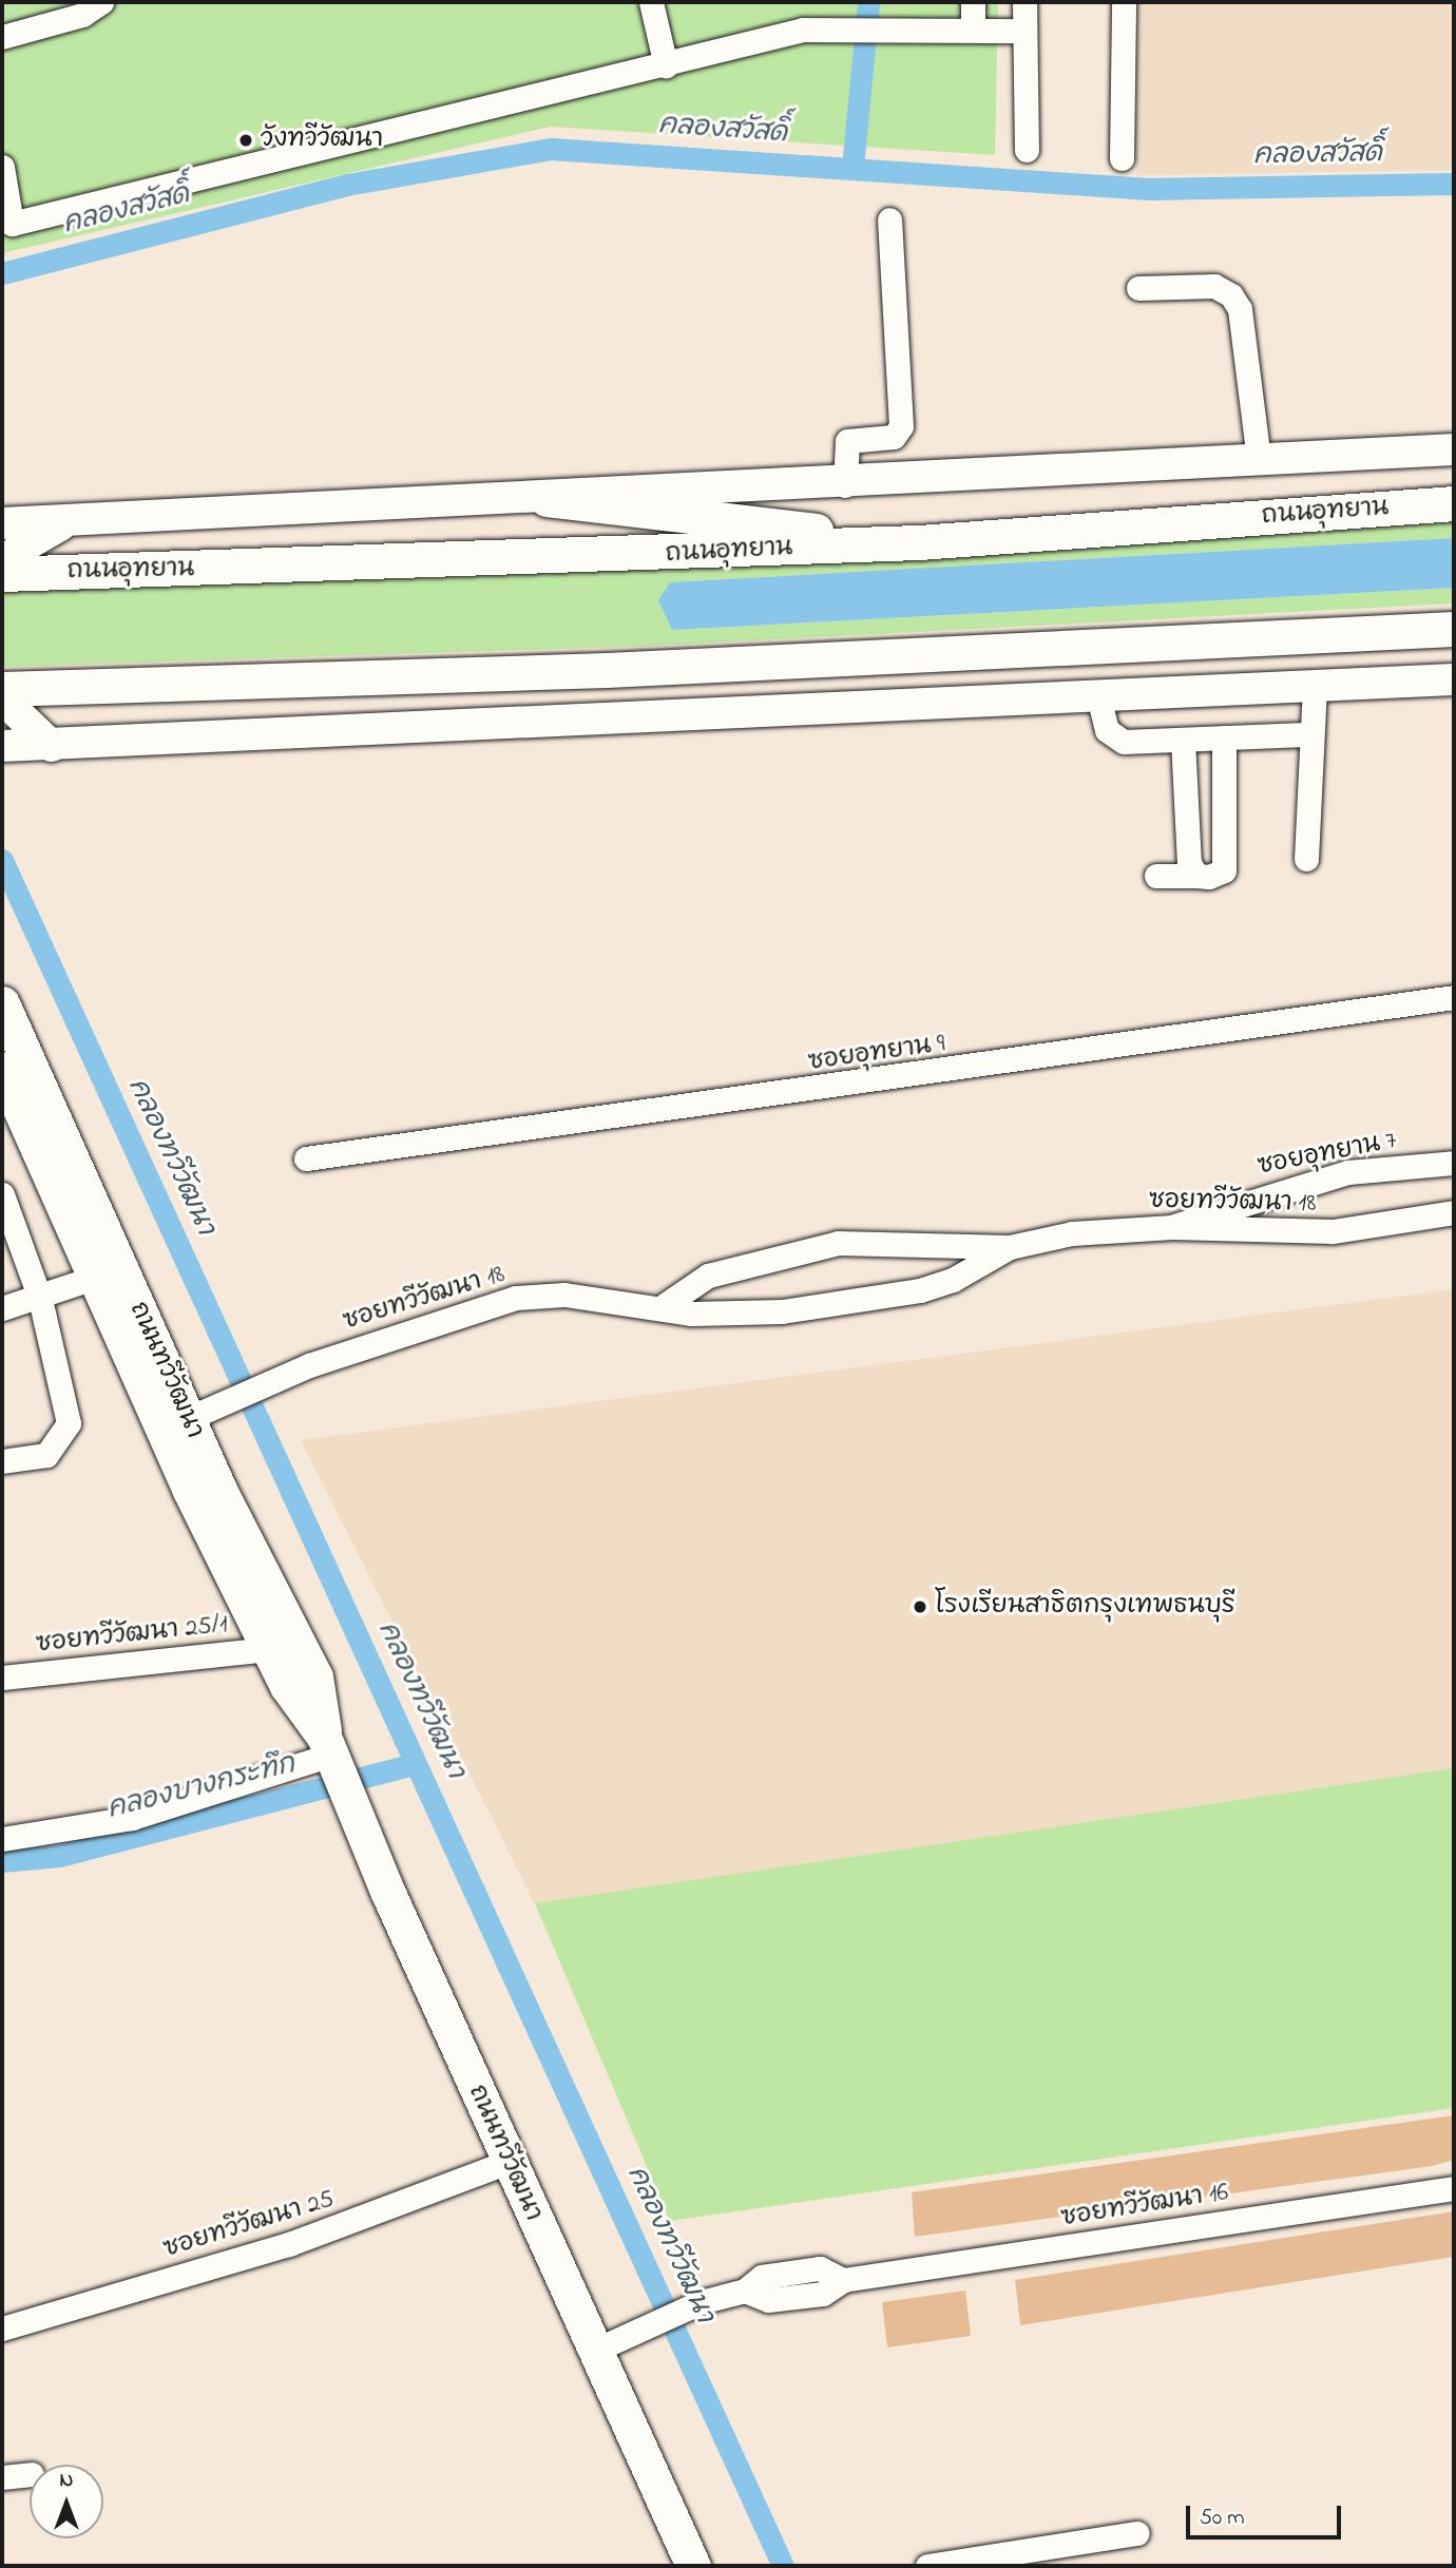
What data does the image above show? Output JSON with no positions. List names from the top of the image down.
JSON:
{
  "streets": {
    "main road": ["ถนนอุทยาน", "ถนนทวีวัฒนา"],
    "street": [
      "ซอยอุทยาน 9",
      "ซอยอุทยาน 7",
      "ซอยทวีวัฒนา 18",
      "ซอยทวีวัฒนา 25/1",
      "ซอยทวีวัฒนา 16",
      "ซอยทวีวัฒนา 25"
    ]
  },
  "crossings": [
    ["ซอยอุทยาน 7", "ซอยทวีวัฒนา 18"],
    ["ซอยทวีวัฒนา 18", "ถนนทวีวัฒนา"],
    ["ถนนทวีวัฒนา", "ซอยทวีวัฒนา 25/1"],
    ["ถนนทวีวัฒนา", "ซอยทวีวัฒนา 16"],
    ["ถนนทวีวัฒนา", "ซอยทวีวัฒนา 25"]
  ],
  "water": ["คลองสวัสดิ์", "คลองทวีวัฒนา", "คลองบางกระทึก"],
  "places": ["วังทวีวัฒนา", "โรงเรียนสาธิตกรุงเทพธนบุรี"],
  "scale_bar": "50 m",
  "north": "top"
}
